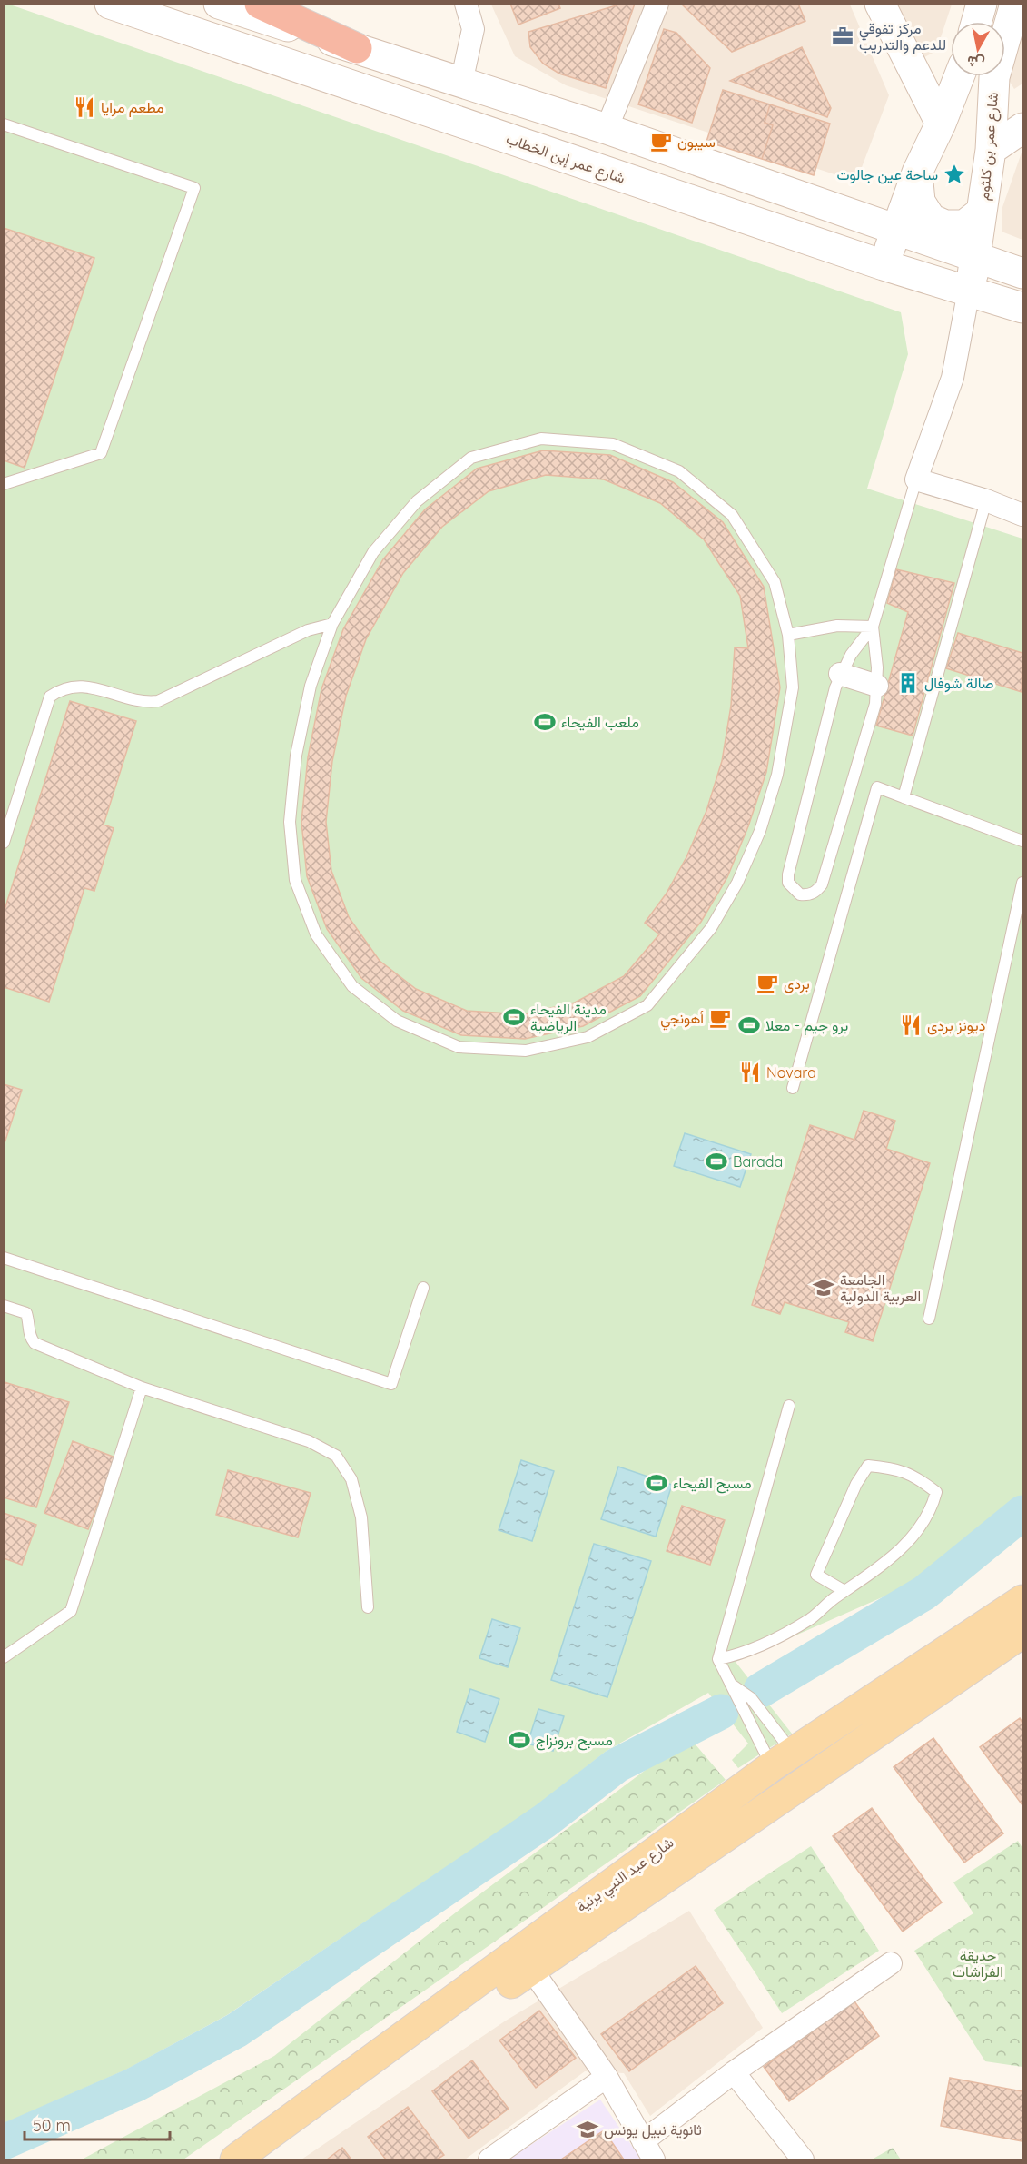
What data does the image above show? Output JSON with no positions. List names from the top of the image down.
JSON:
{
  "streets": {
    "main road": ["شارع عمر بن كلثوم", "شارع عمر إبن الخطاب", "شارع عبد النبي برنية"]
  },
  "crossings": [
    ["شارع عمر بن كلثوم", "شارع عمر إبن الخطاب"]
  ],
  "parks": ["حديقة الفراشات"],
  "places": {
    "office": ["مركز تفوقي للدعم والتدريب"],
    "restaurant": ["مطعم مرايا", "ديونز بردى", "Novara"],
    "cafe": ["سيبون", "بردى", "أهونجي"],
    "place": ["ساحة عين جالوت"],
    "building": ["صالة شوفال"],
    "sports": [
      "ملعب الفيحاء",
      "مدينة الفيحاء الرياضية",
      "برو جيم - معلا",
      "Barada",
      "مسبح الفيحاء",
      "مسبح برونزاج"
    ],
    "school or university": ["الجامعة العربية الدولية", "ثانوية نبيل يونس"]
  },
  "scale_bar": "50 m",
  "north": "bottom"
}
